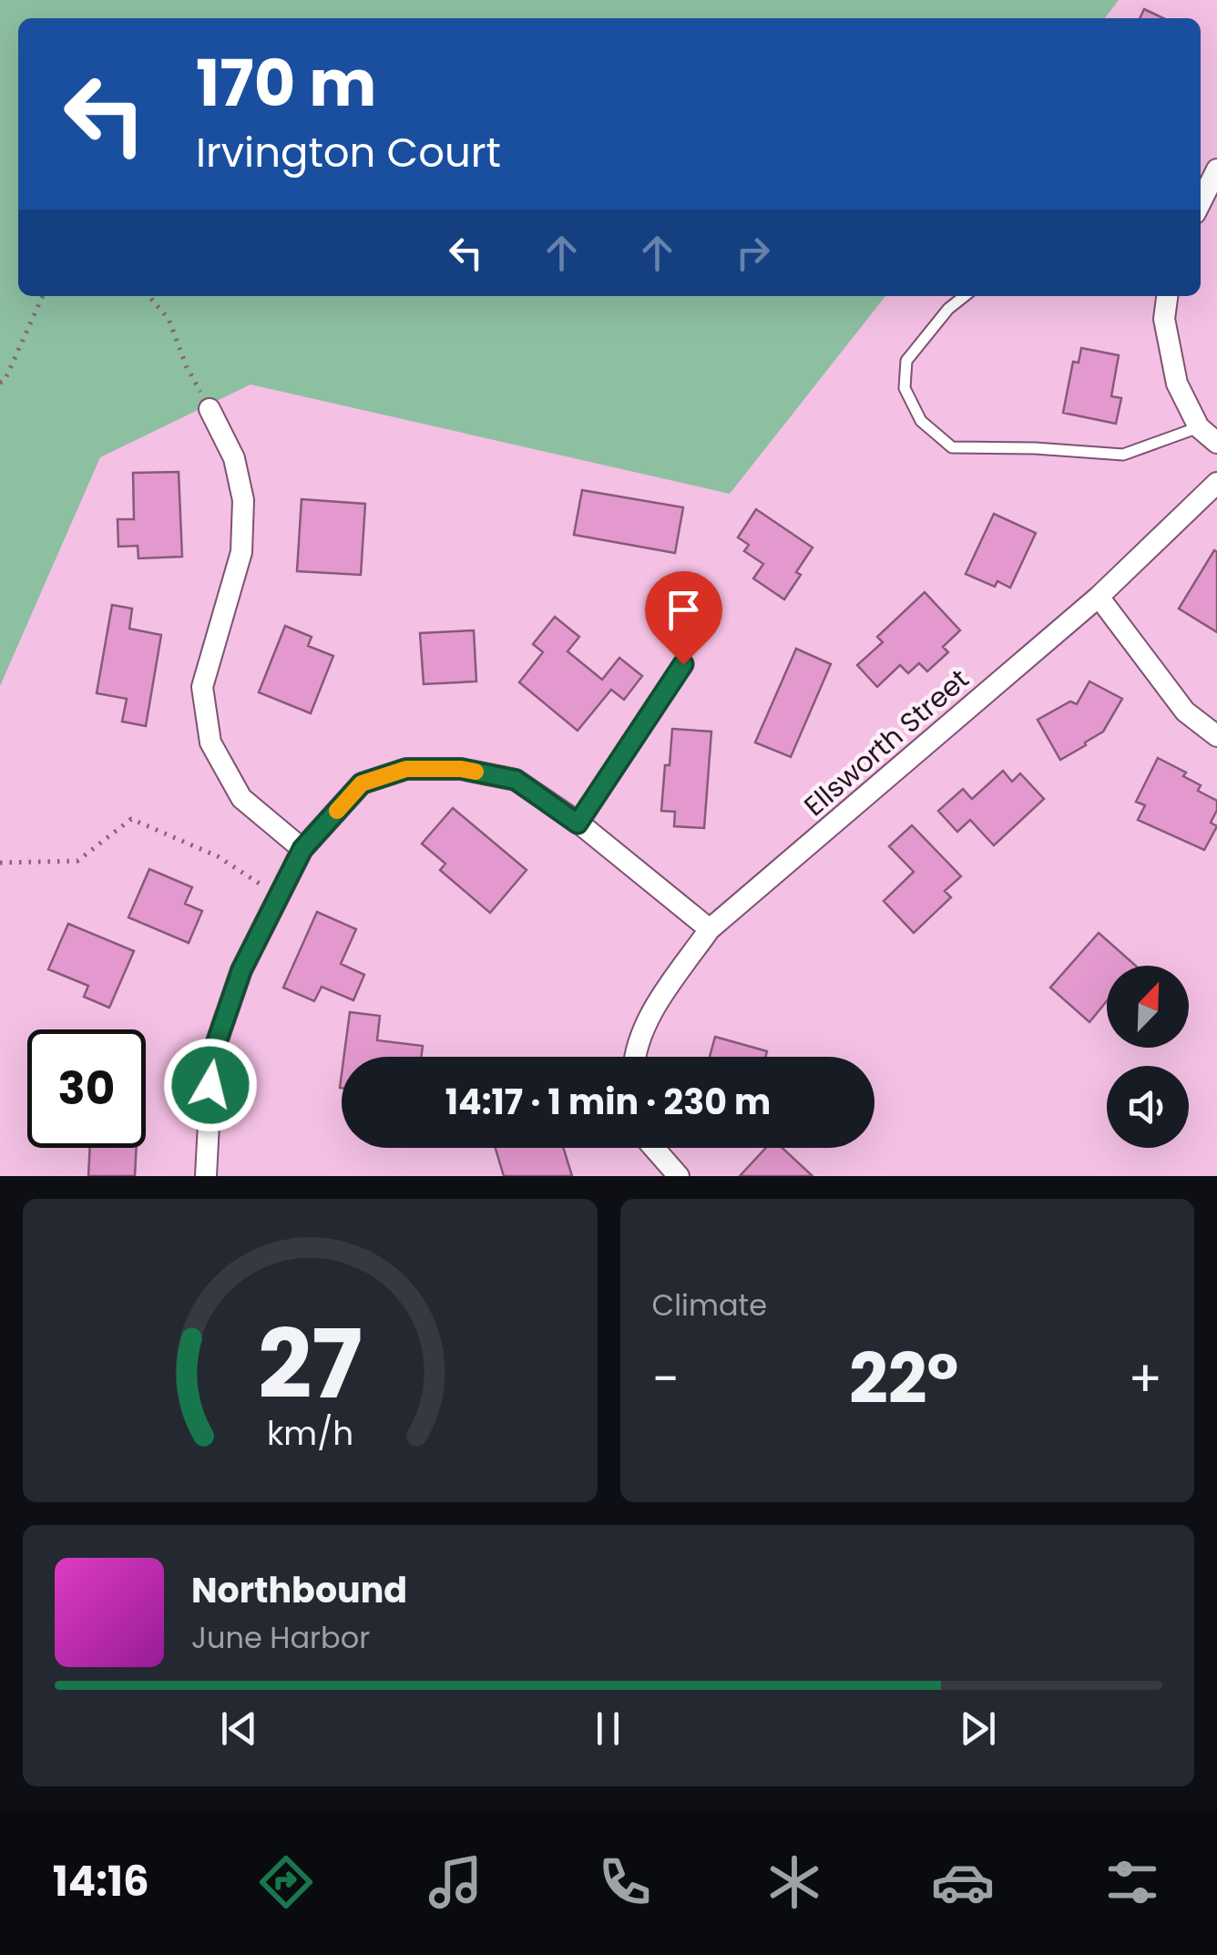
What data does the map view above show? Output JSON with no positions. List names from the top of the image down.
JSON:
{
  "streets": {
    "street": ["Ellsworth Street"]
  },
  "north": "top right",
  "page": {
    "turn": ["170 m", "Irvington Court"],
    "limit": "30",
    "trip": "14:17 · 1 min · 230 m",
    "tile": "Climate",
    "heat": ["−", "22°", "+"],
    "song": ["Northbound", "June Harbor"],
    "tabs": "14:16",
    "gauge": ["27", "km/h"]
  }
}
